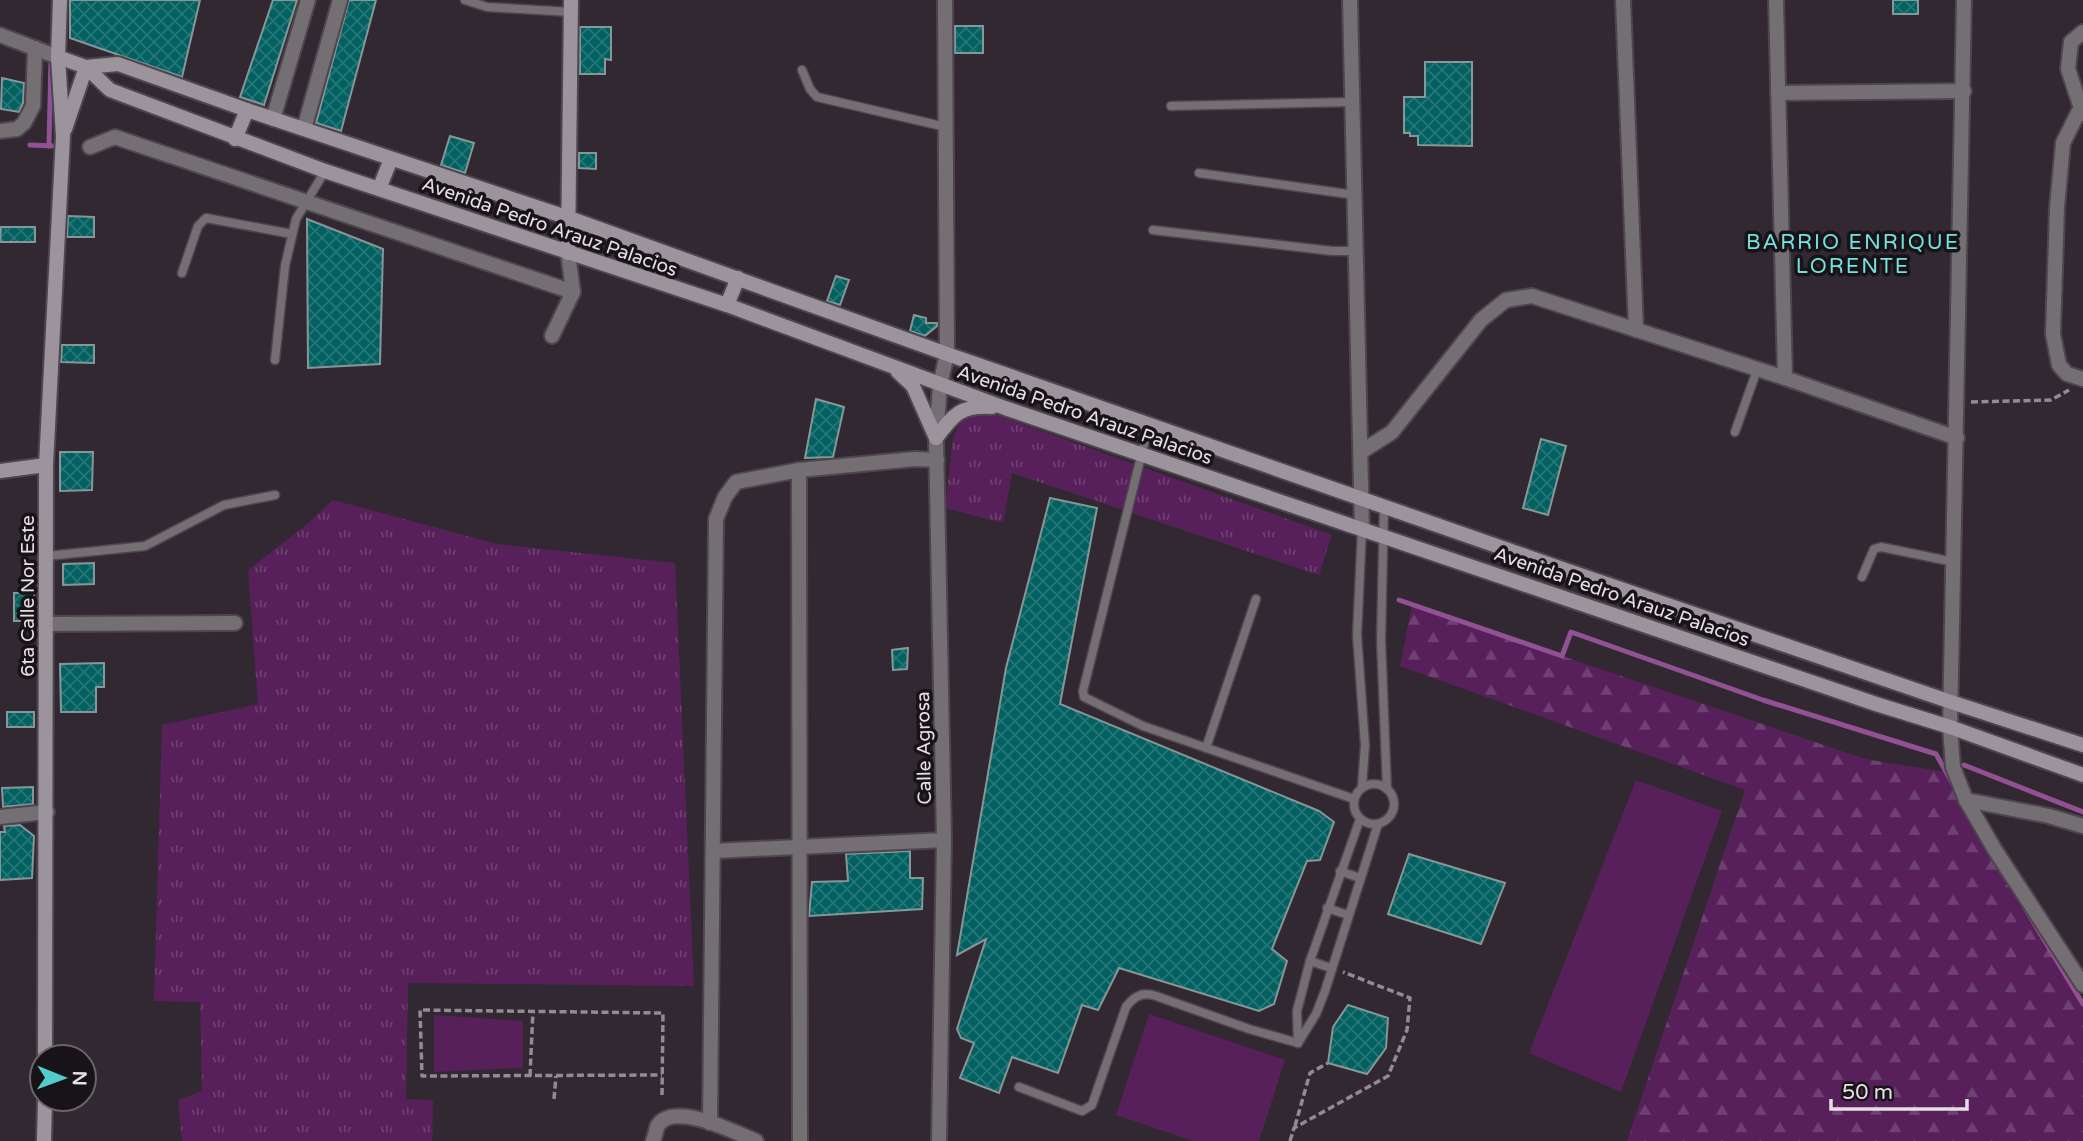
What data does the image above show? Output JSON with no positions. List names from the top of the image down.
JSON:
{
  "streets": {
    "street": ["Avenida Pedro Arauz Palacios", "6ta Calle Nor Este", "Calle Agrosa"]
  },
  "crossings": [
    ["Avenida Pedro Arauz Palacios", "6ta Calle Nor Este"],
    ["Avenida Pedro Arauz Palacios", "Calle Agrosa"]
  ],
  "districts": ["BARRIO ENRIQUE LORENTE"],
  "scale_bar": "50 m",
  "north": "right"
}
